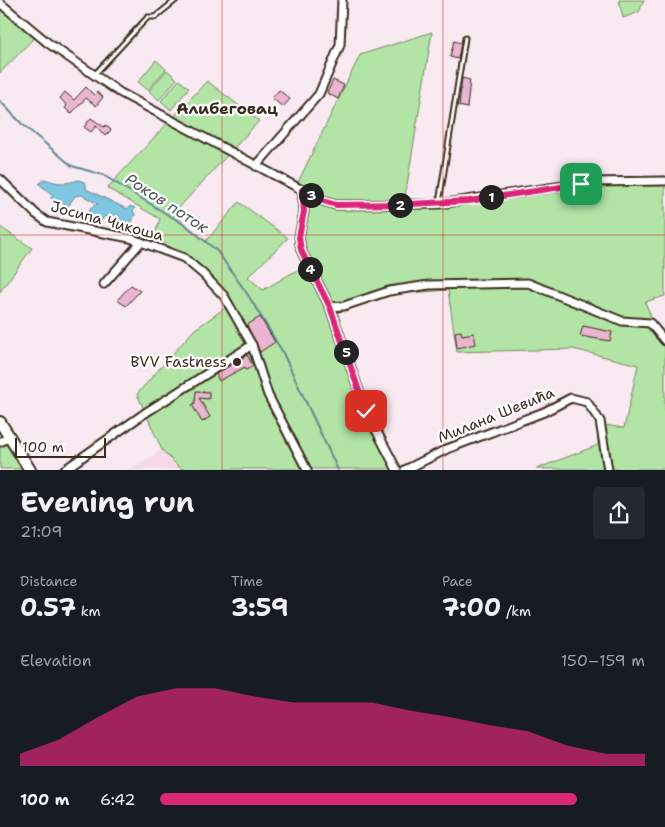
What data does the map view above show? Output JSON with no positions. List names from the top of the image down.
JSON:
{
  "streets": {
    "street": ["Јосипа Чикоша", "Милана Шевића"]
  },
  "districts": ["Алибеговац"],
  "water": ["Роков поток"],
  "places": ["BVV Fastness"],
  "scale_bar": "100 m",
  "page": {
    "pins": [
      "3",
      "1",
      "2",
      "4",
      "5"
    ],
    "scale": "100 m",
    "heading": ["Evening run", "21:09"],
    "stats": [
      ["Distance", "0.57 km"],
      ["Time", "3:59"],
      ["Pace", "7:00 /km"]
    ],
    "chart": ["Elevation", "150–159 m"],
    "list": [
      {
        "name": "100 m",
        "note": "6:42"
      }
    ]
  }
}
